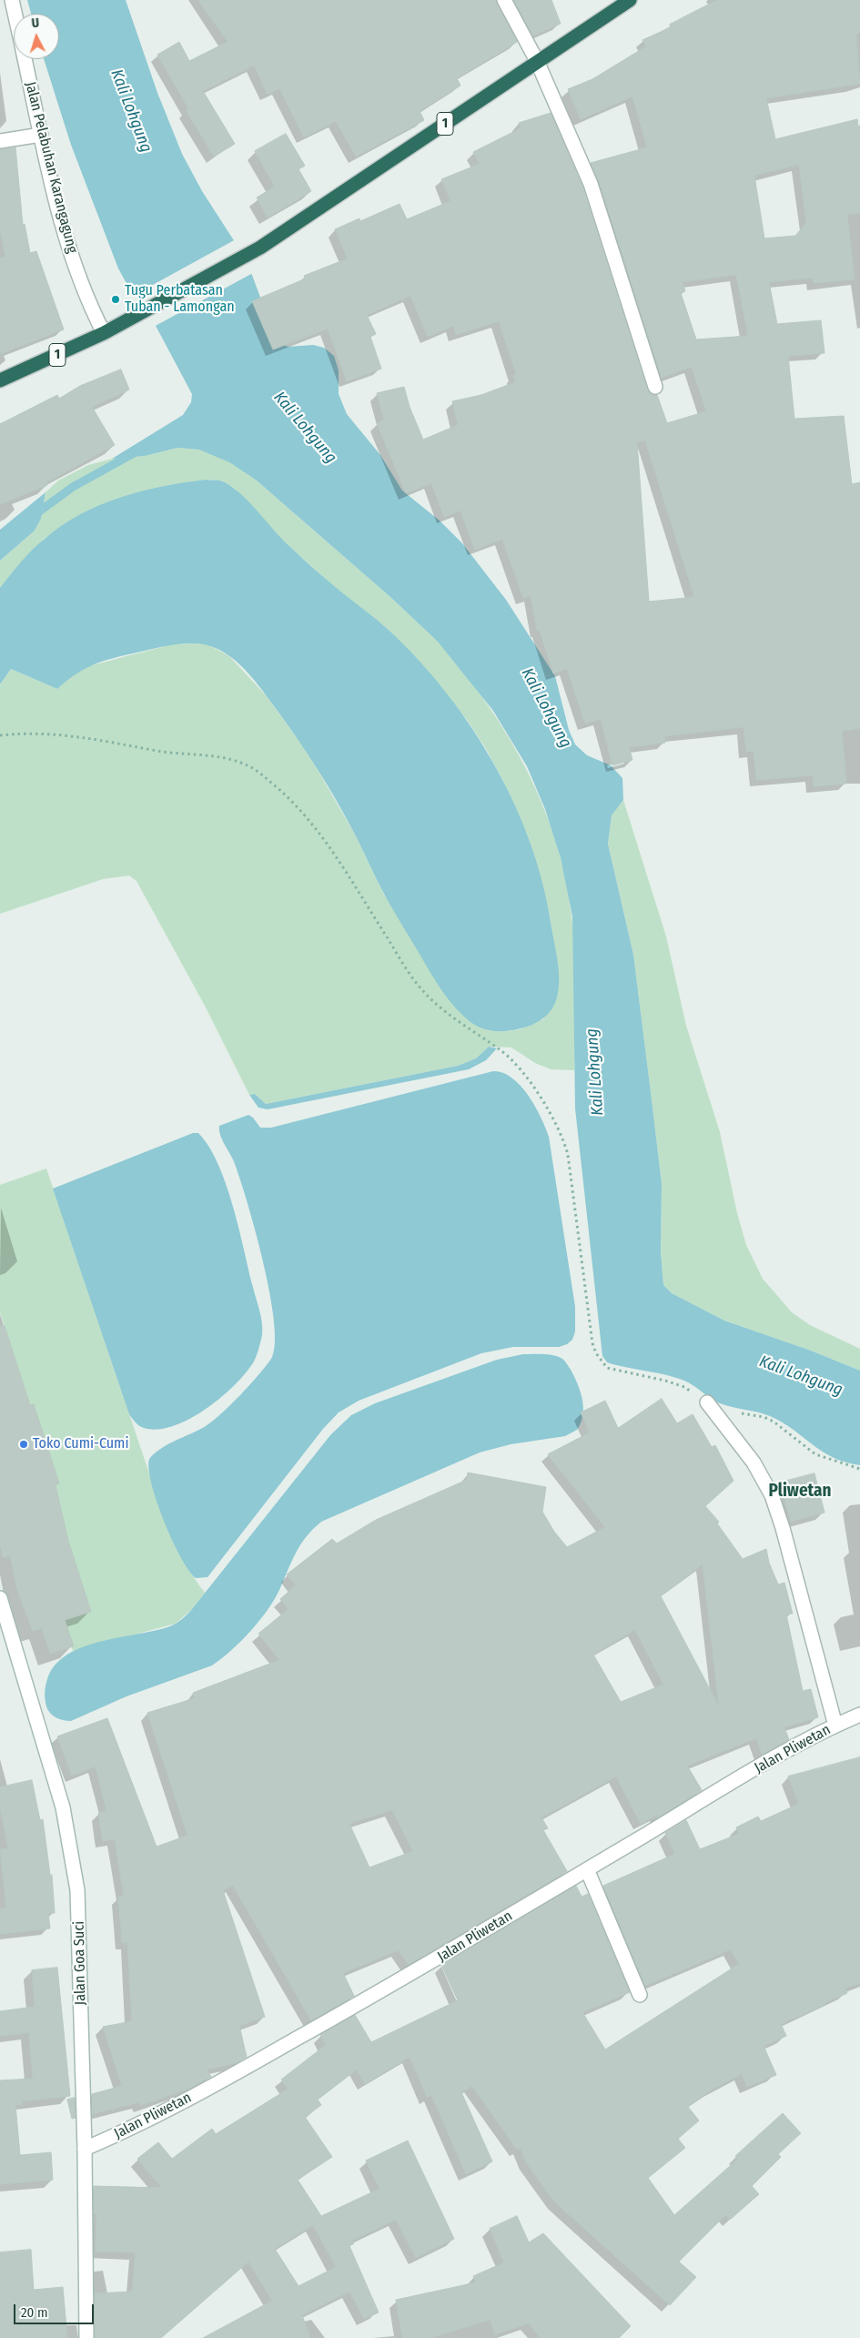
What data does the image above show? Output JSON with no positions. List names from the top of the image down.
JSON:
{
  "streets": {
    "highway": ["1"],
    "street": ["Jalan Pelabuhan Karangagung", "Jalan Pliwetan", "Jalan Goa Suci"]
  },
  "crossings": [
    ["1", "Jalan Pelabuhan Karangagung"],
    ["Jalan Pliwetan", "Jalan Goa Suci"]
  ],
  "districts": ["Pliwetan"],
  "water": ["Kali Lohgung"],
  "places": ["Tugu Perbatasan Tuban - Lamongan", "Toko Cumi-Cumi"],
  "scale_bar": "20 m",
  "north": "top"
}
